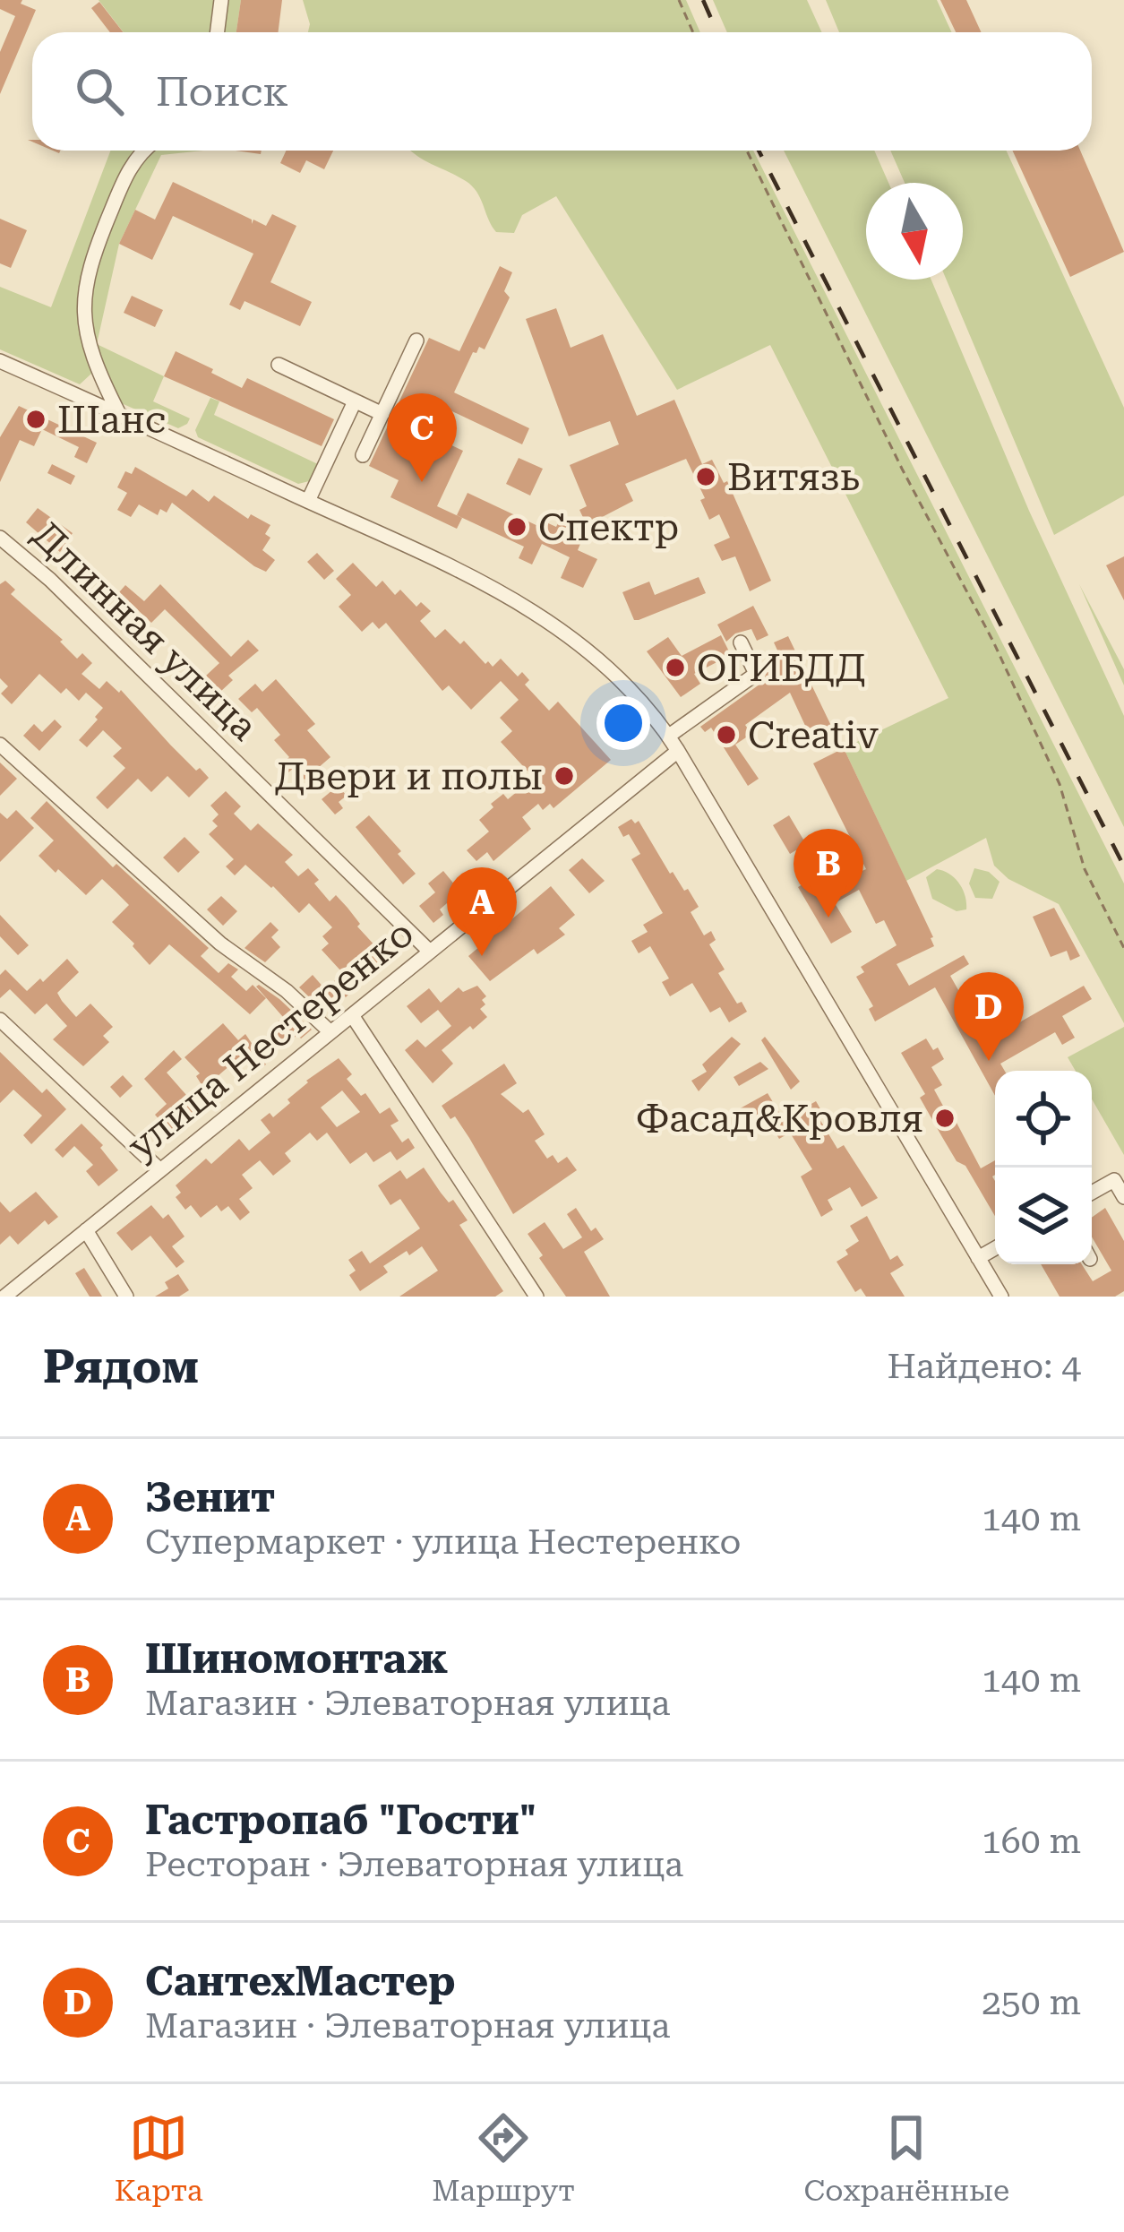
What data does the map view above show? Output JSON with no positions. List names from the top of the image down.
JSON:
{
  "streets": {
    "street": ["Длинная улица", "улица Нестеренко"]
  },
  "crossings": [
    ["Длинная улица", "улица Нестеренко"]
  ],
  "places": [
    "Шанс",
    "Витязь",
    "Спектр",
    "ОГИБДД",
    "Creativ",
    "Двери и полы",
    "Фасад&Кровля"
  ],
  "north": "bottom",
  "page": {
    "search": "Поиск",
    "pins": [
      "C",
      "B",
      "A",
      "D"
    ],
    "heading": ["Рядом", "Найдено: 4"],
    "list": [
      {
        "mark": "A",
        "name": "Зенит",
        "note": "Супермаркет · улица Нестеренко",
        "value": "140 m"
      },
      {
        "mark": "B",
        "name": "Шиномонтаж",
        "note": "Магазин · Элеваторная улица",
        "value": "140 m"
      },
      {
        "mark": "C",
        "name": "Гастропаб \"Гости\"",
        "note": "Ресторан · Элеваторная улица",
        "value": "160 m"
      },
      {
        "mark": "D",
        "name": "СантехМастер",
        "note": "Магазин · Элеваторная улица",
        "value": "250 m"
      }
    ],
    "nav": ["Карта", "Маршрут", "Сохранённые"]
  }
}
